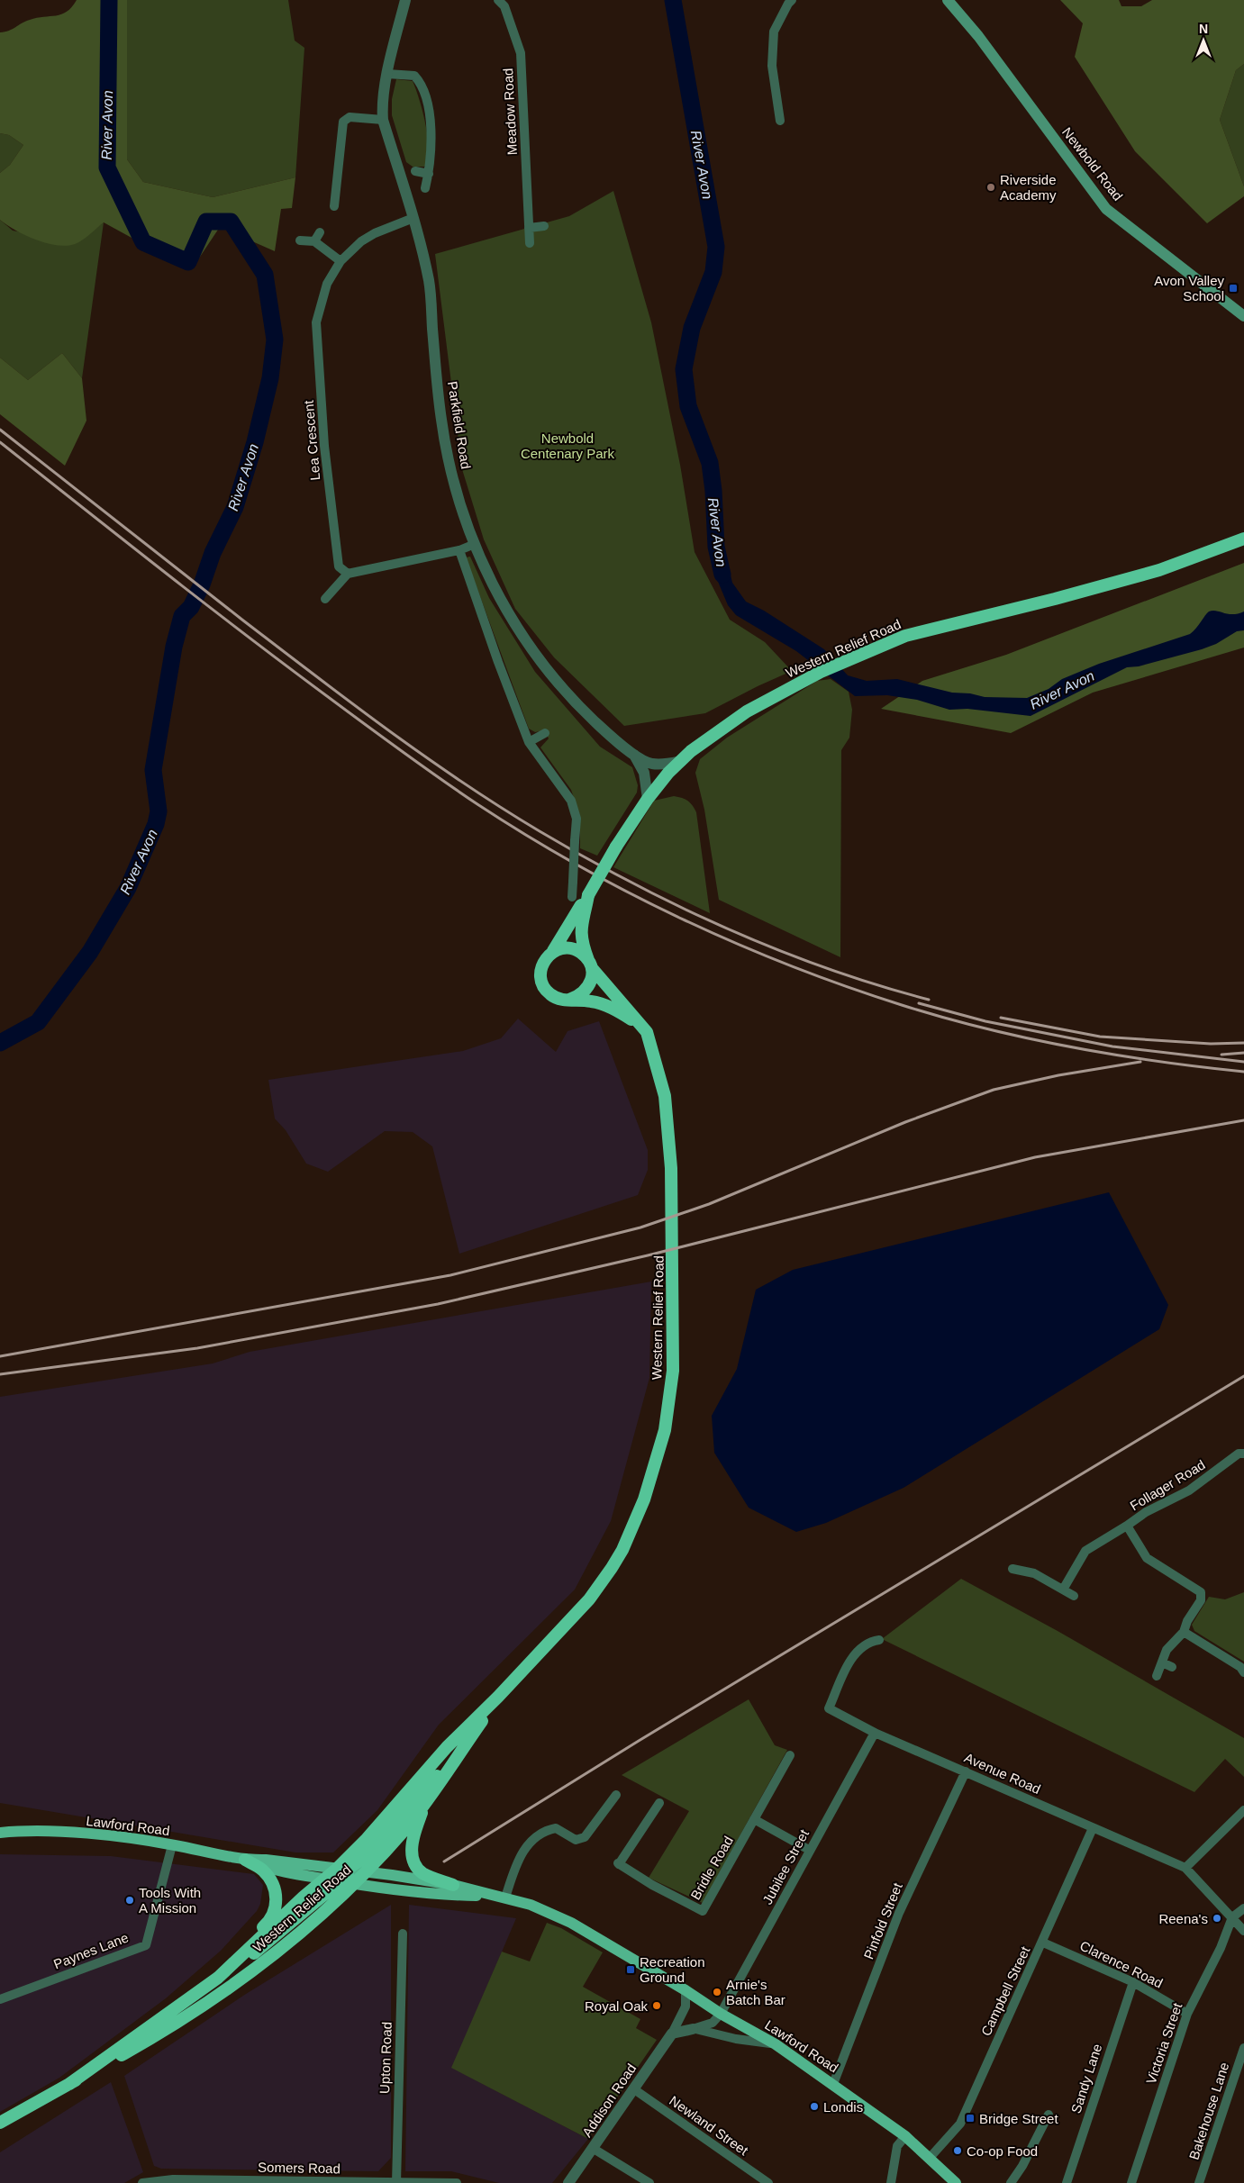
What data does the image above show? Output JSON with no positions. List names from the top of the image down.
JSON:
{
  "streets": {
    "highway": ["Western Relief Road"],
    "main road": ["Newbold Road", "Lawford Road"],
    "street": [
      "Meadow Road",
      "Parkfield Road",
      "Lea Crescent",
      "Follager Road",
      "Avenue Road",
      "Jubilee Street",
      "Bridle Road",
      "Pinfold Street",
      "Paynes Lane",
      "Clarence Road",
      "Campbell Street",
      "Victoria Street",
      "Upton Road",
      "Sandy Lane",
      "Addison Road",
      "Bakehouse Lane",
      "Newland Street",
      "Somers Road"
    ]
  },
  "crossings": [
    ["Parkfield Road", "Lea Crescent"],
    ["Parkfield Road", "Western Relief Road"],
    ["Western Relief Road", "Lawford Road"],
    ["Avenue Road", "Jubilee Street"],
    ["Avenue Road", "Pinfold Street"],
    ["Avenue Road", "Campbell Street"],
    ["Avenue Road", "Victoria Street"],
    ["Lawford Road", "Jubilee Street"],
    ["Lawford Road", "Pinfold Street"],
    ["Lawford Road", "Paynes Lane"],
    ["Lawford Road", "Campbell Street"],
    ["Lawford Road", "Addison Road"],
    ["Clarence Road", "Campbell Street"],
    ["Clarence Road", "Victoria Street"],
    ["Clarence Road", "Sandy Lane"],
    ["Upton Road", "Somers Road"],
    ["Addison Road", "Newland Street"]
  ],
  "water": ["River Avon"],
  "parks": ["Newbold Centenary Park"],
  "places": {
    "other": [
      "Riverside Academy",
      "Tools With A Mission",
      "Reena's",
      "Arnie's Batch Bar",
      "Royal Oak",
      "Londis",
      "Co-op Food"
    ],
    "transit": ["Avon Valley School", "Recreation Ground", "Bridge Street"]
  },
  "north": "top"
}
